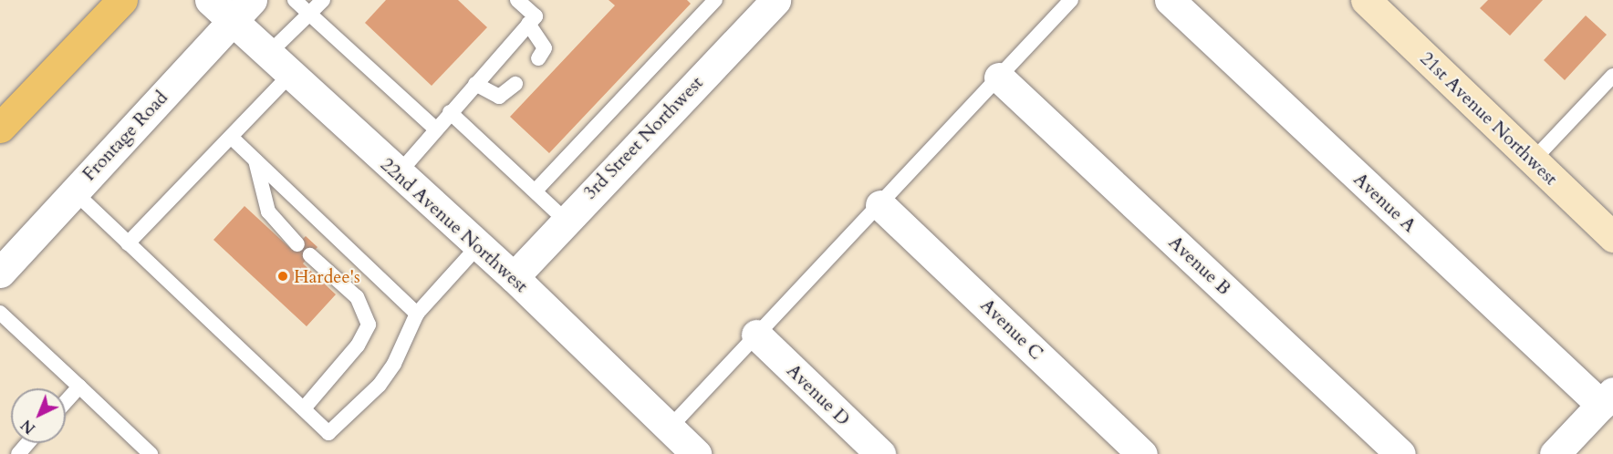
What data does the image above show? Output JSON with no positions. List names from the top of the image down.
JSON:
{
  "streets": {
    "street": [
      "21st Avenue Northwest",
      "Frontage Road",
      "3rd Street Northwest",
      "Avenue A",
      "22nd Avenue Northwest",
      "Avenue B",
      "Avenue C",
      "Avenue D"
    ]
  },
  "crossings": [
    ["Frontage Road", "22nd Avenue Northwest"],
    ["3rd Street Northwest", "22nd Avenue Northwest"]
  ],
  "places": ["Hardee's"],
  "north": "bottom left"
}
